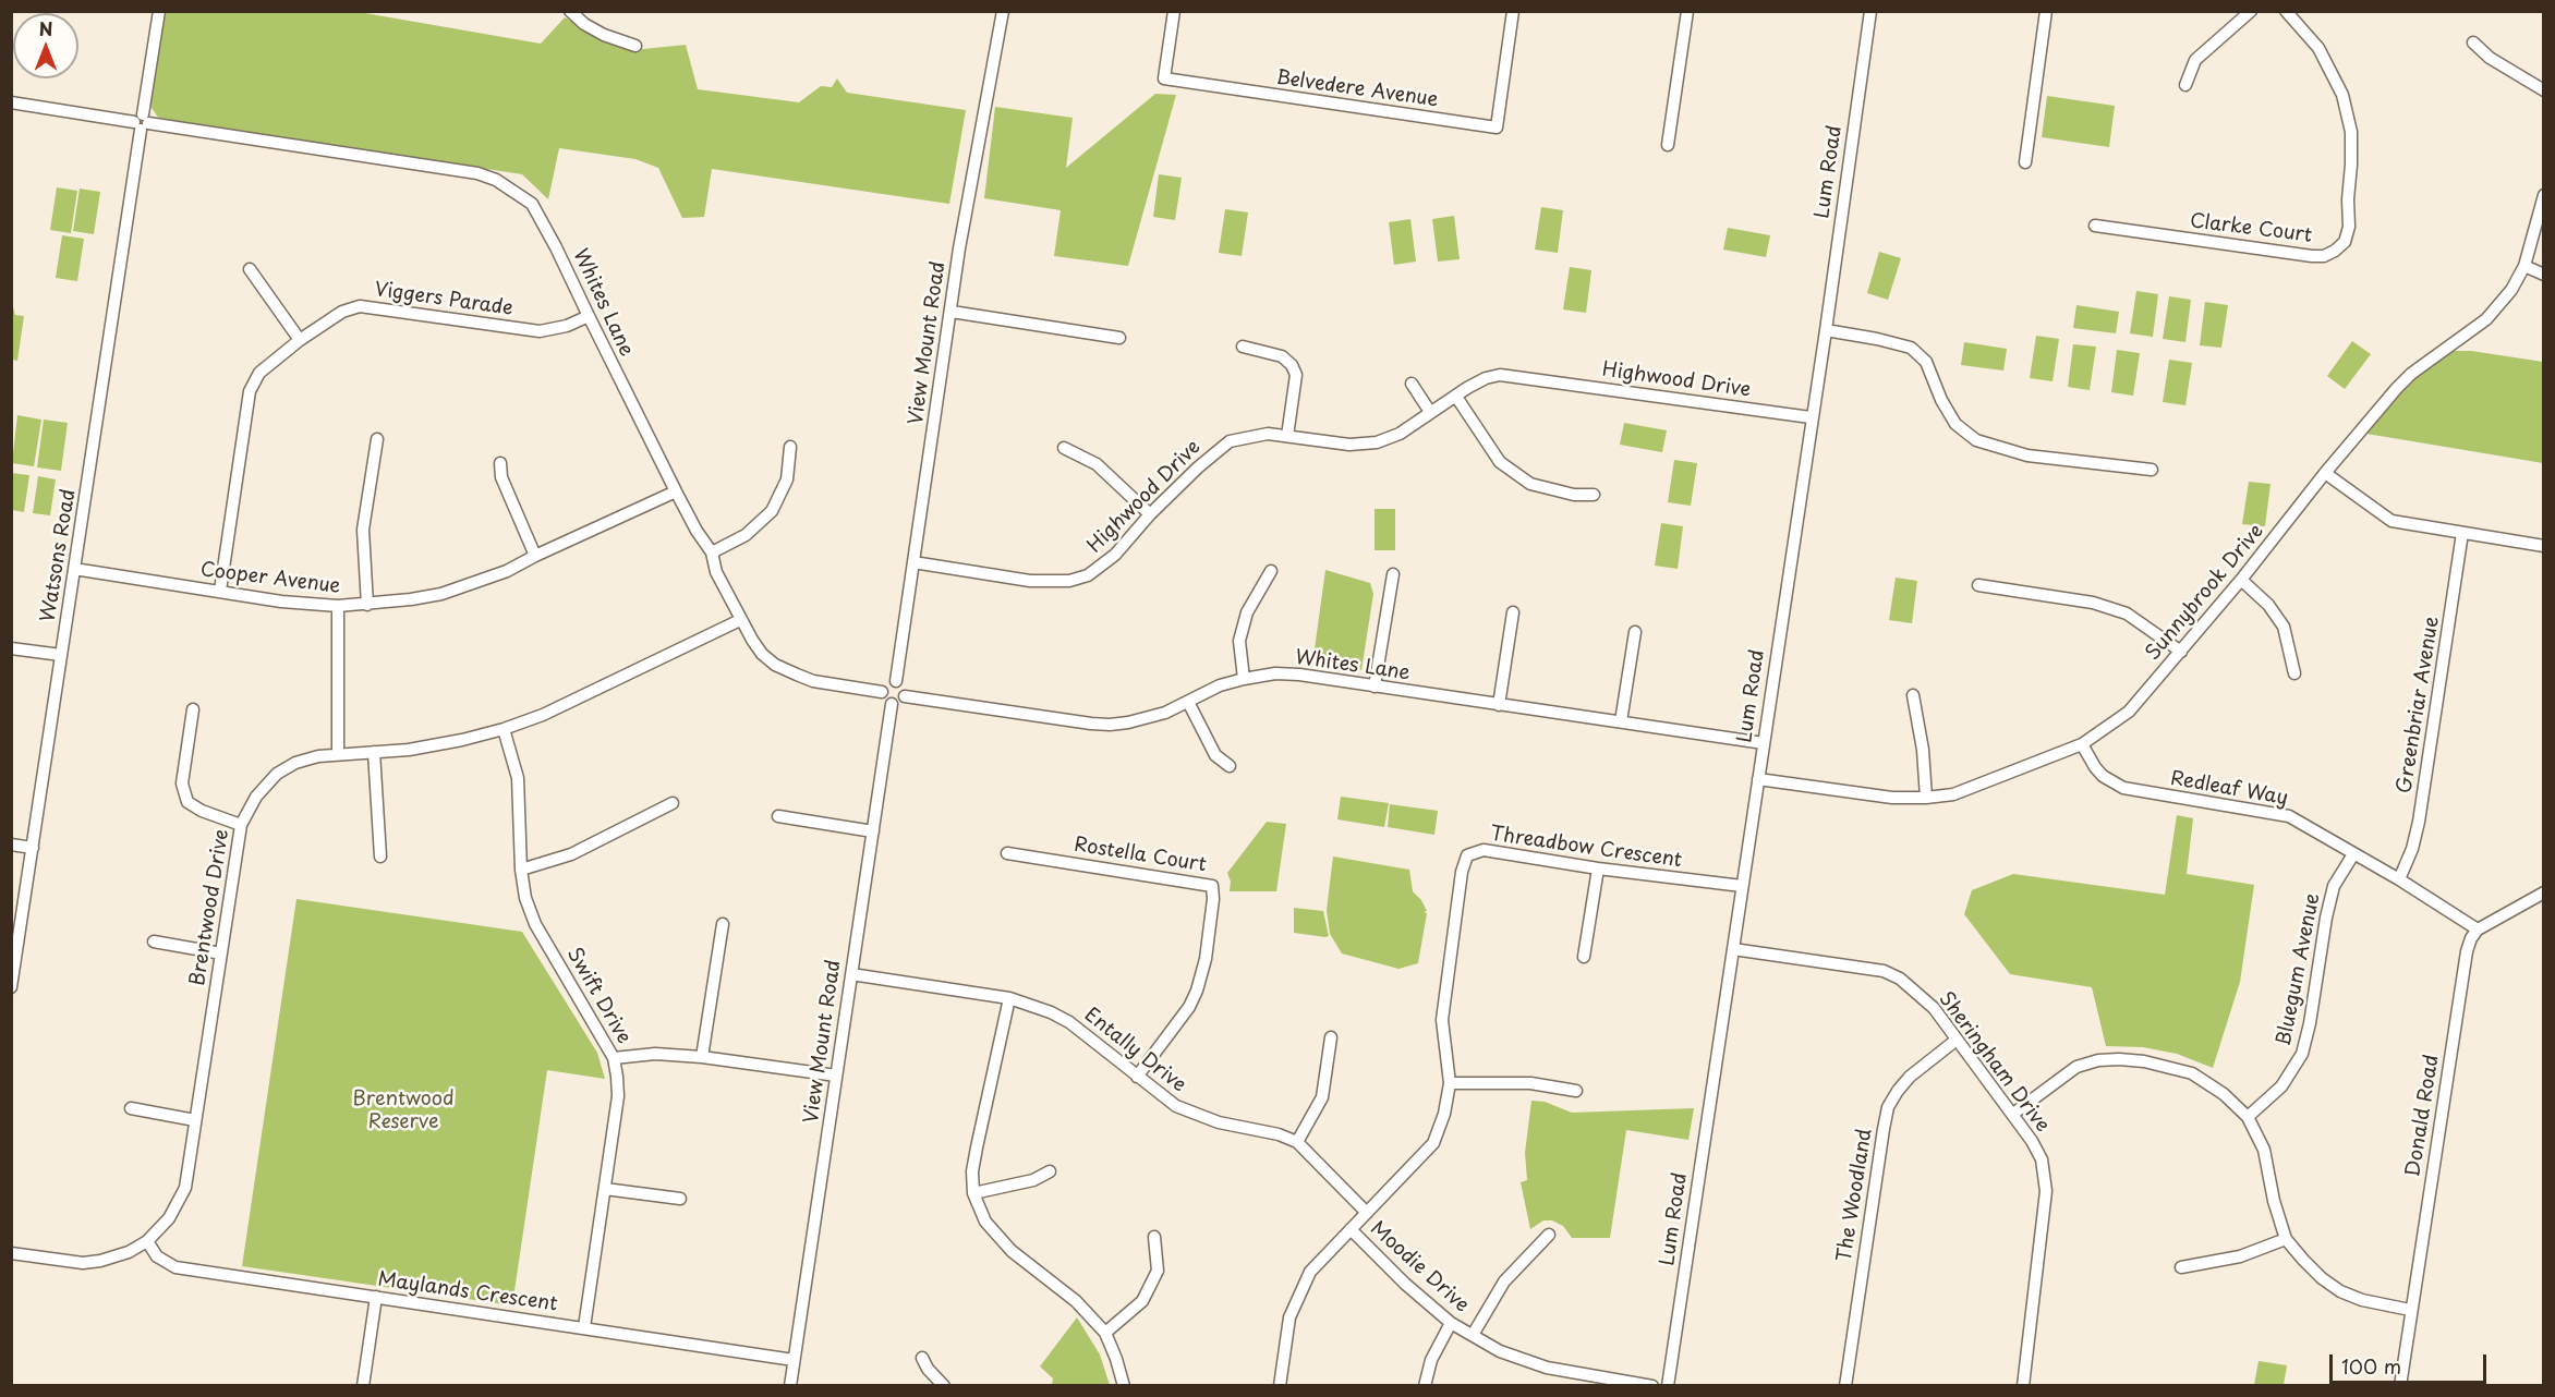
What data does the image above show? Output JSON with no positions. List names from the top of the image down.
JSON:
{
  "streets": {
    "street": [
      "Belvedere Avenue",
      "Lum Road",
      "Clarke Court",
      "Viggers Parade",
      "Whites Lane",
      "View Mount Road",
      "Highwood Drive",
      "Watsons Road",
      "Cooper Avenue",
      "Sunnybrook Drive",
      "Greenbriar Avenue",
      "Redleaf Way",
      "Threadbow Crescent",
      "Rostella Court",
      "Brentwood Drive",
      "Bluegum Avenue",
      "Swift Drive",
      "Entally Drive",
      "Sheringham Drive",
      "Donald Road",
      "The Woodland",
      "Moodie Drive",
      "Maylands Crescent"
    ]
  },
  "crossings": [
    ["Lum Road", "Whites Lane"],
    ["Lum Road", "Highwood Drive"],
    ["Lum Road", "Sunnybrook Drive"],
    ["Lum Road", "Threadbow Crescent"],
    ["Lum Road", "Sheringham Drive"],
    ["Viggers Parade", "Whites Lane"],
    ["Viggers Parade", "Cooper Avenue"],
    ["Whites Lane", "View Mount Road"],
    ["Whites Lane", "Watsons Road"],
    ["Whites Lane", "Cooper Avenue"],
    ["Whites Lane", "Brentwood Drive"],
    ["View Mount Road", "Highwood Drive"],
    ["View Mount Road", "Entally Drive"],
    ["View Mount Road", "Maylands Crescent"],
    ["Watsons Road", "Cooper Avenue"],
    ["Sunnybrook Drive", "Redleaf Way"],
    ["Greenbriar Avenue", "Redleaf Way"],
    ["Redleaf Way", "Bluegum Avenue"],
    ["Redleaf Way", "Donald Road"],
    ["Threadbow Crescent", "Entally Drive"],
    ["Threadbow Crescent", "Moodie Drive"],
    ["Rostella Court", "Entally Drive"],
    ["Brentwood Drive", "Swift Drive"],
    ["Brentwood Drive", "Maylands Crescent"],
    ["Swift Drive", "Maylands Crescent"],
    ["Sheringham Drive", "The Woodland"]
  ],
  "parks": ["Brentwood Reserve"],
  "scale_bar": "100 m",
  "north": "top"
}
